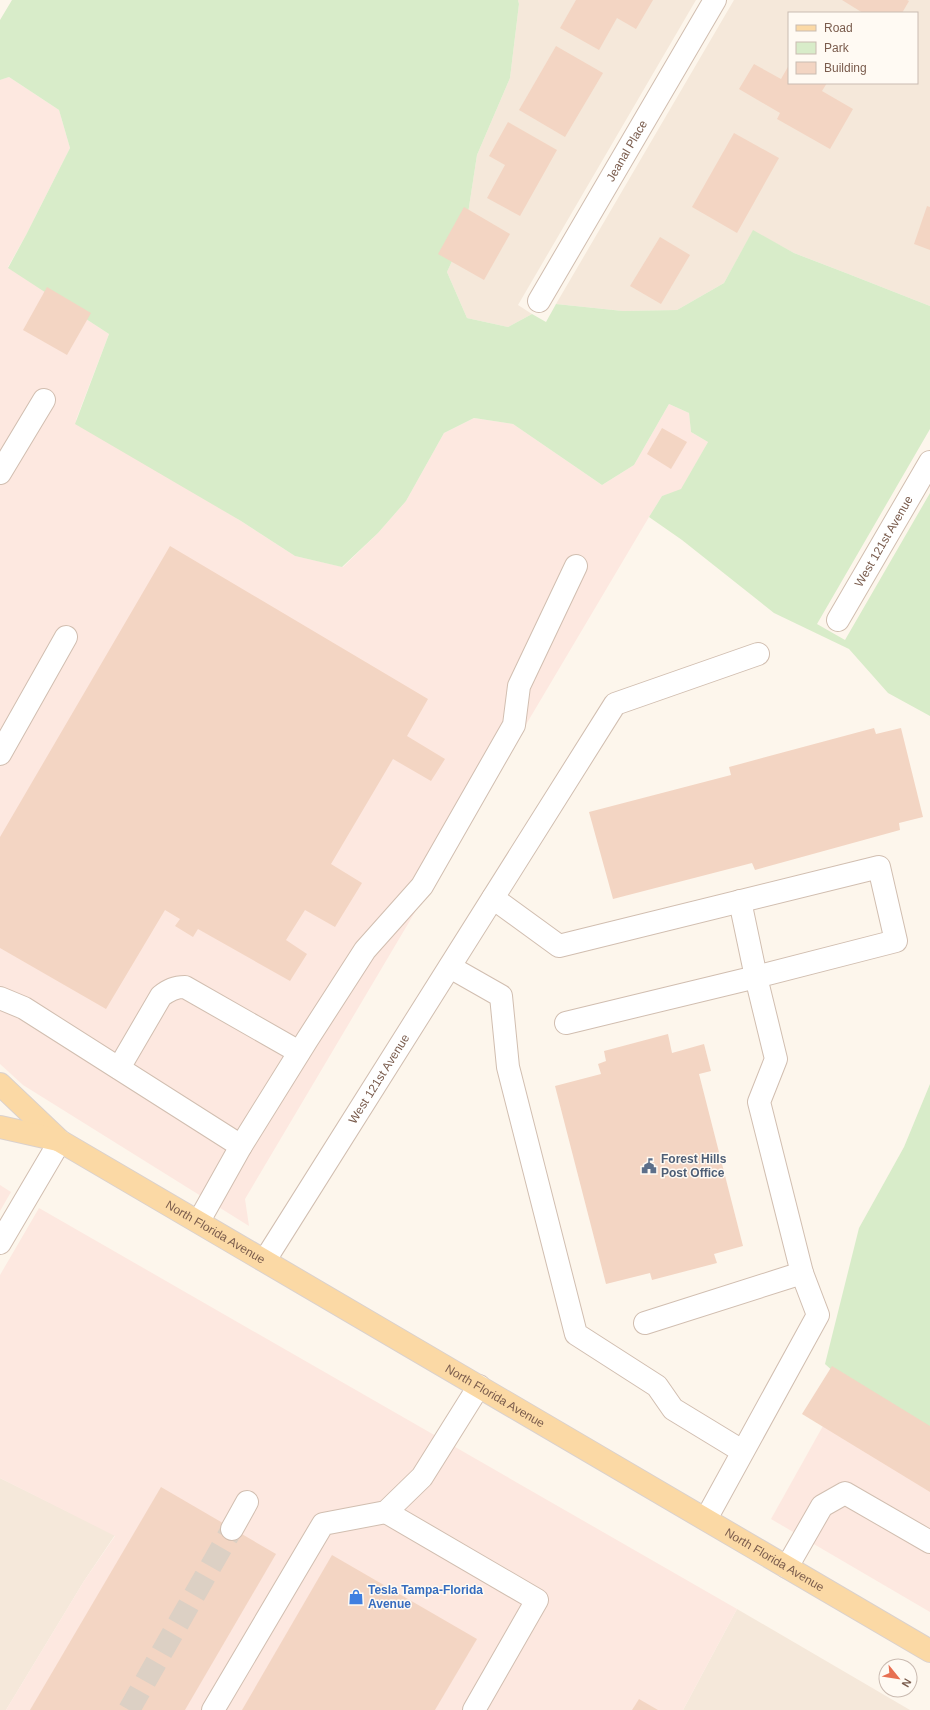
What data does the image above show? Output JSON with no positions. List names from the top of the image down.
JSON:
{
  "streets": {
    "main road": ["North Florida Avenue"],
    "street": ["Jeanal Place", "West 121st Avenue"]
  },
  "crossings": [
    ["West 121st Avenue", "North Florida Avenue"]
  ],
  "places": {
    "public building": ["Forest Hills Post Office"],
    "shop": ["Tesla Tampa-Florida Avenue"]
  },
  "legend": ["Road", "Park", "Building"],
  "north": "bottom right"
}
